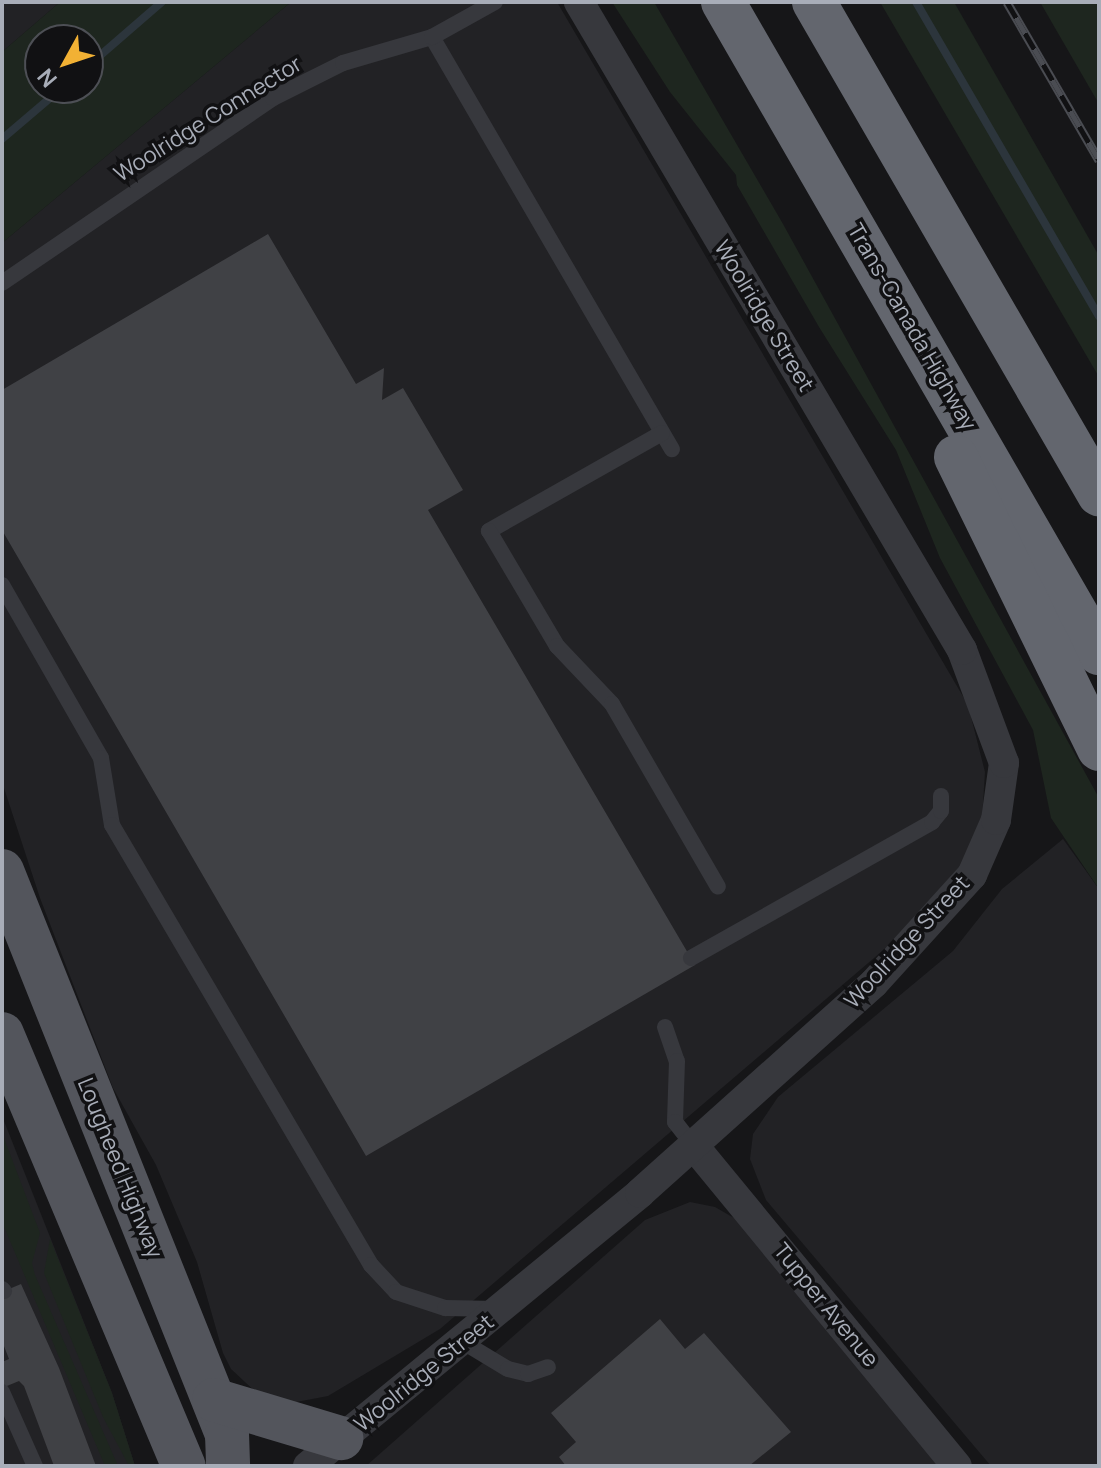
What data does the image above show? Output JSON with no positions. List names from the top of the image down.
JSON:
{
  "streets": {
    "highway": ["Trans-Canada Highway"],
    "main road": ["Lougheed Highway"],
    "street": ["Woolridge Street", "Tupper Avenue"],
    "lane": ["Woolridge Connector"]
  },
  "crossings": [
    ["Woolridge Street", "Tupper Avenue"]
  ],
  "north": "bottom left"
}
